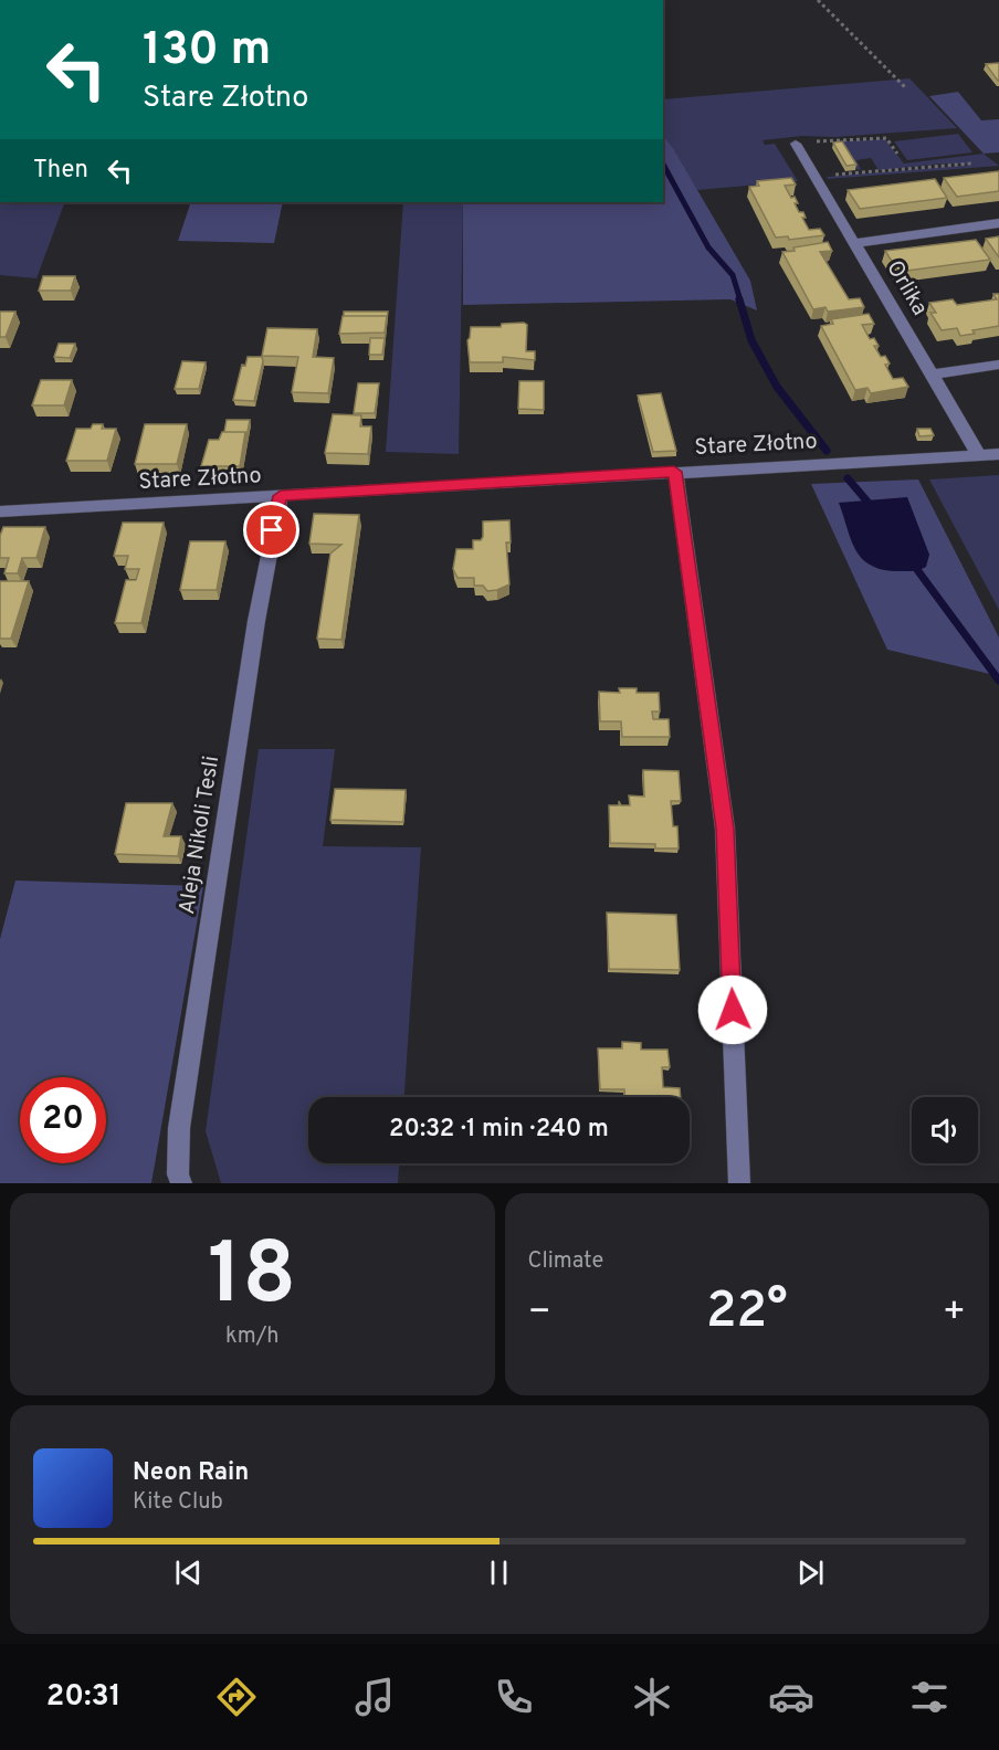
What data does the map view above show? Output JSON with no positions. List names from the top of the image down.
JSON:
{
  "streets": {
    "street": ["Orlika", "Stare Złotno", "Aleja Nikoli Tesli"]
  },
  "crossings": [
    ["Orlika", "Stare Złotno"],
    ["Stare Złotno", "Aleja Nikoli Tesli"]
  ],
  "page": {
    "turn": ["130 m", "Stare Złotno"],
    "then": "Then",
    "limit": "20",
    "trip": "20:32 · 1 min · 240 m",
    "tile": [
      ["18", "km/h"],
      "Climate"
    ],
    "heat": ["−", "22°", "+"],
    "song": ["Neon Rain", "Kite Club"],
    "tabs": "20:31"
  }
}
